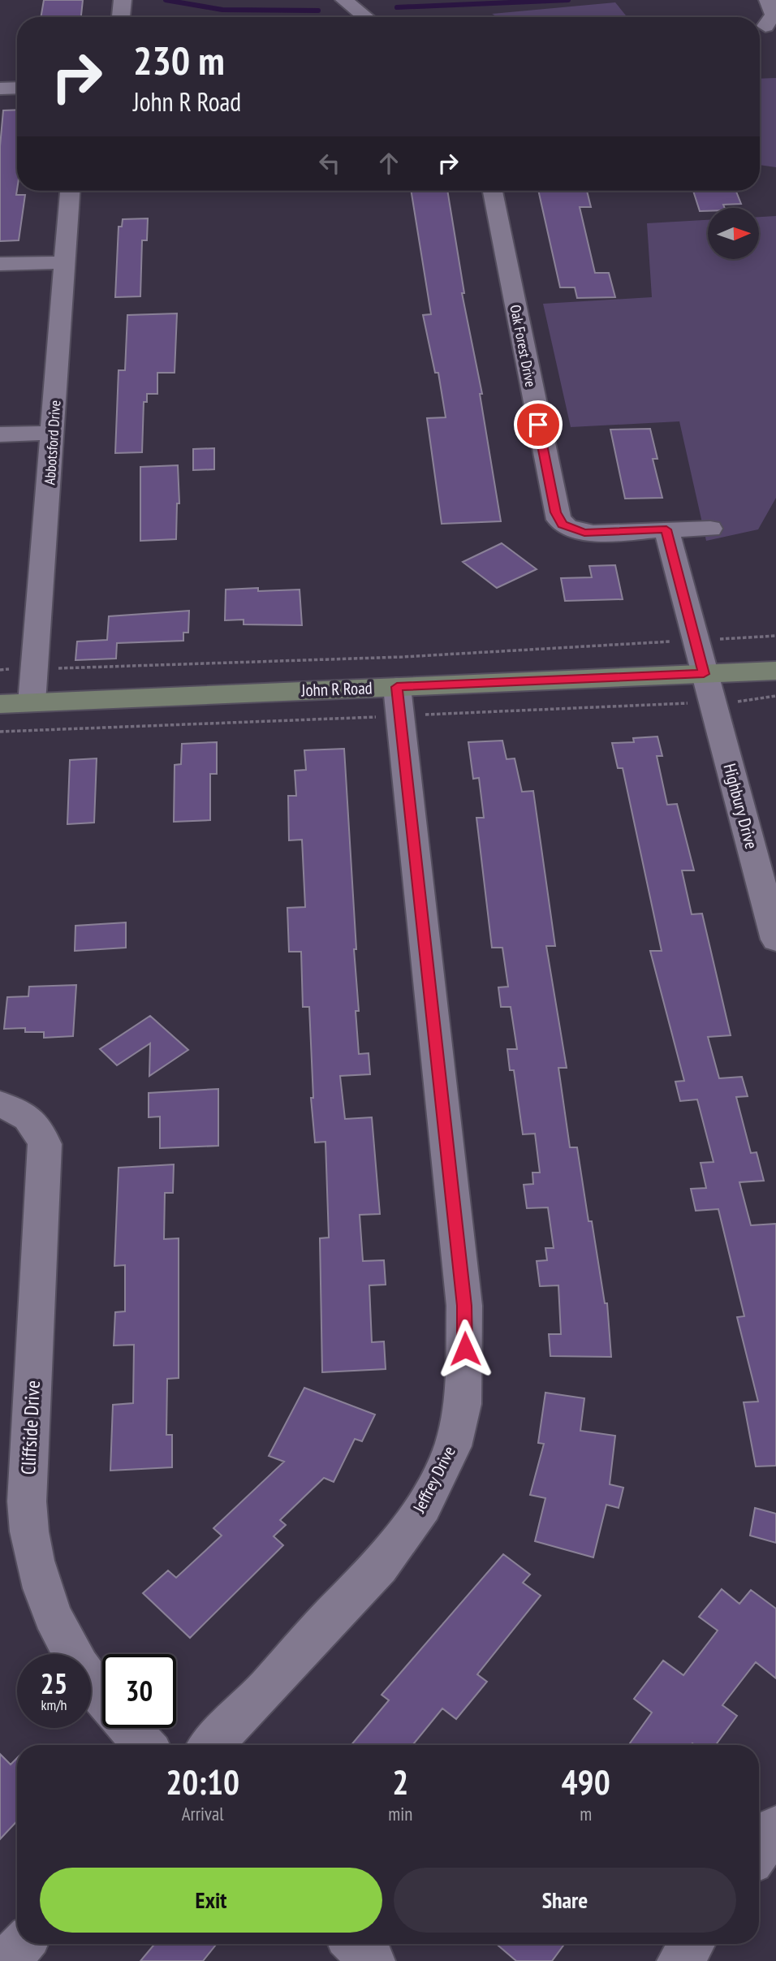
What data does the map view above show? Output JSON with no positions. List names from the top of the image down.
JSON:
{
  "streets": {
    "main road": ["John R Road"],
    "street": [
      "Oak Forest Drive",
      "Abbotsford Drive",
      "Highbury Drive",
      "Cliffside Drive",
      "Jeffrey Drive"
    ]
  },
  "crossings": [
    ["Abbotsford Drive", "John R Road"],
    ["John R Road", "Highbury Drive"],
    ["John R Road", "Jeffrey Drive"]
  ],
  "north": "right",
  "page": {
    "turn": ["230 m", "John R Road"],
    "speed": "25 km/h",
    "limit": "30",
    "eta": [
      "20:10",
      "Arrival",
      "2",
      "min",
      "490",
      "m"
    ],
    "buttons": ["Exit", "Share"]
  }
}
